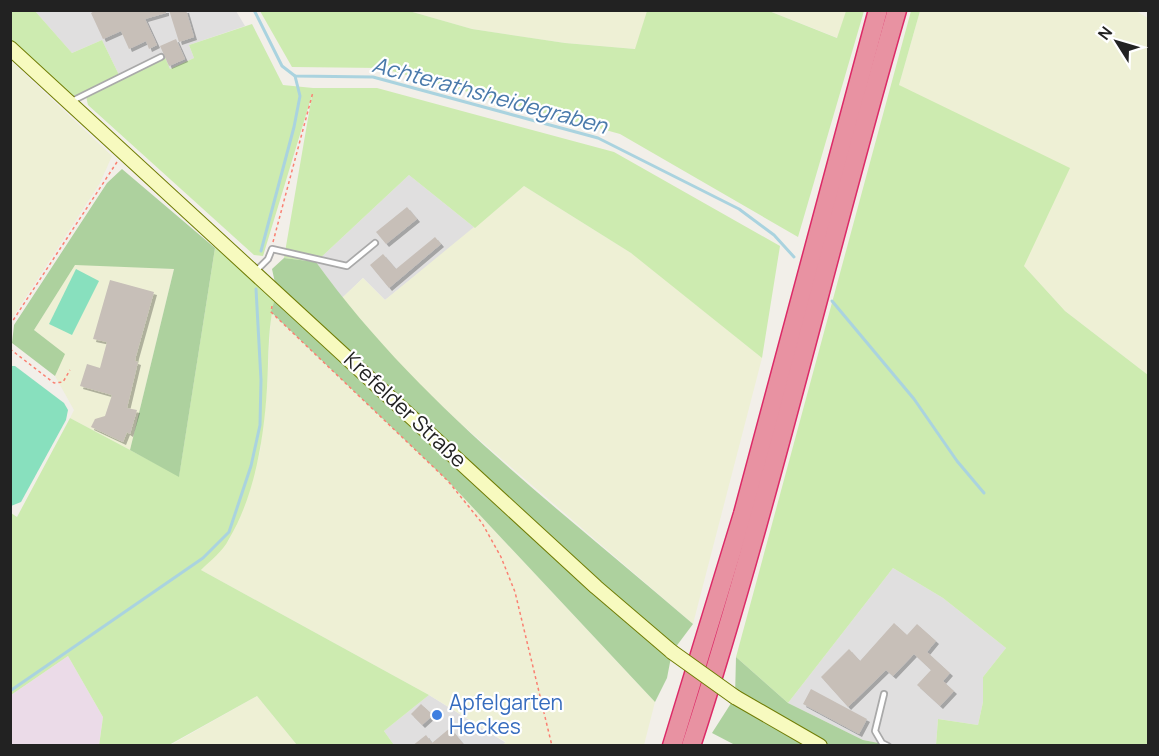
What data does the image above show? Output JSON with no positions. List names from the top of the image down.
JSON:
{
  "streets": {
    "main road": ["Krefelder Straße"]
  },
  "water": ["Achterathsheidegraben"],
  "places": ["Apfelgarten Heckes"],
  "north": "top left"
}
